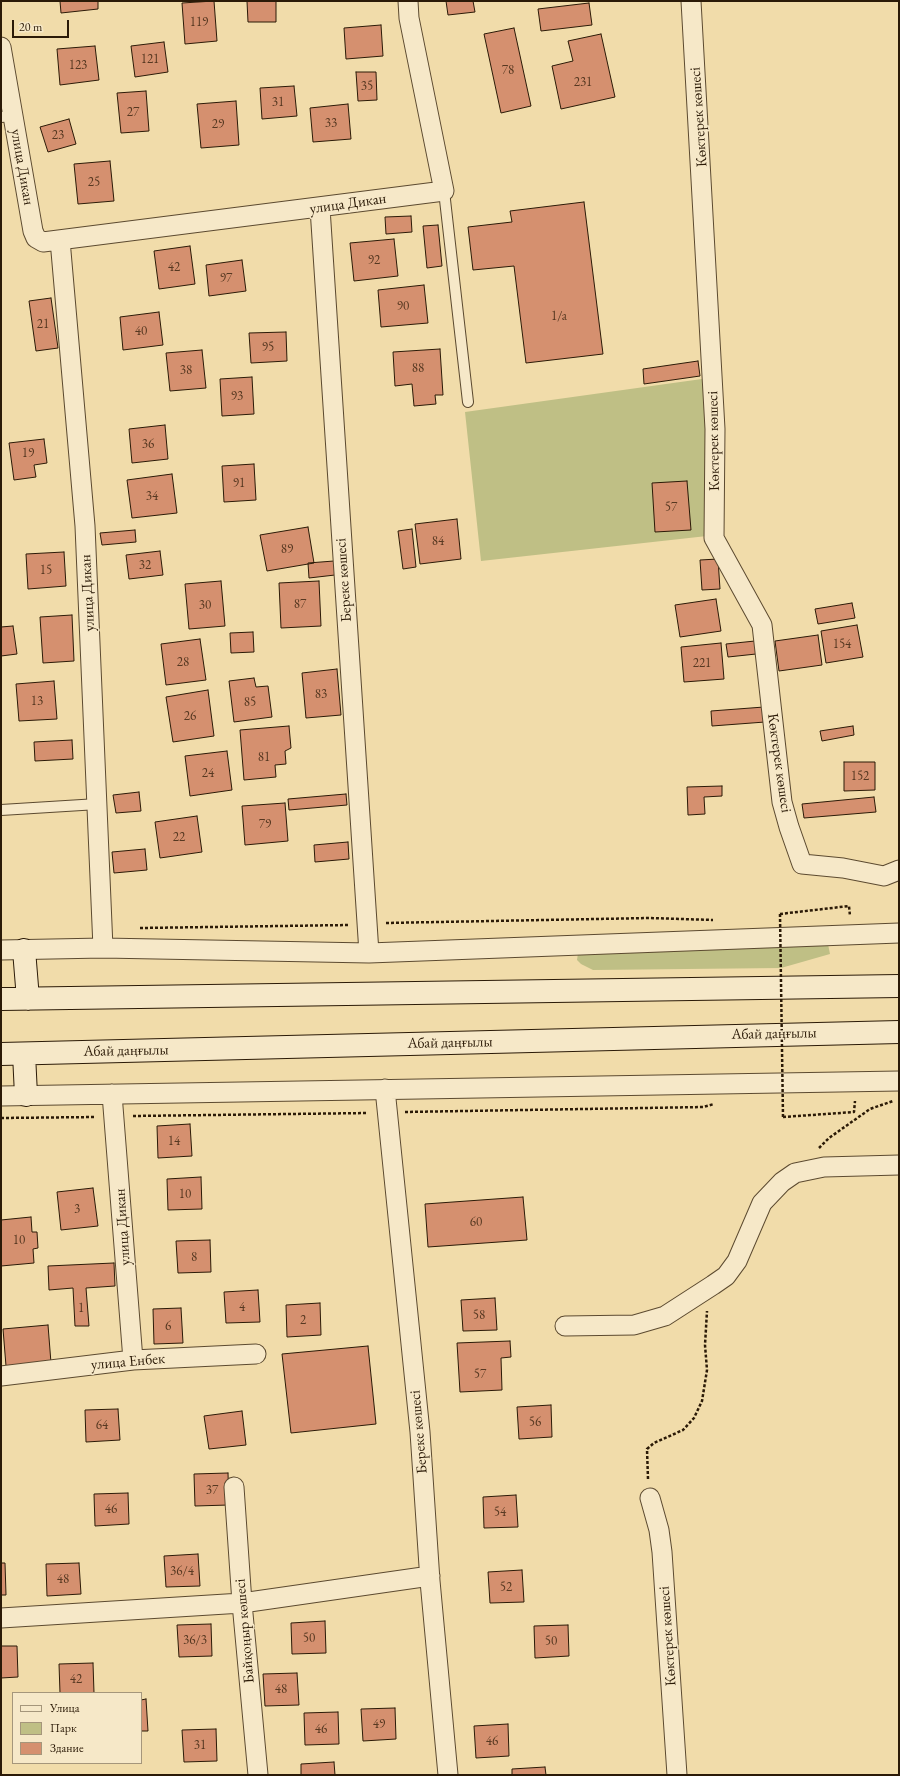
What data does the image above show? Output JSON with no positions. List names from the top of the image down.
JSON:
{
  "streets": {
    "main road": ["Абай даңғылы"],
    "street": [
      "Көктерек көшесі",
      "улица Дикан",
      "Береке көшесі",
      "улица Енбек",
      "Байқоңыр көшесі"
    ]
  },
  "crossings": [
    ["улица Дикан", "Береке көшесі"],
    ["улица Дикан", "улица Енбек"]
  ],
  "house_numbers": [
    "119",
    "121",
    "123",
    "78",
    "231",
    "35",
    "31",
    "27",
    "33",
    "29",
    "23",
    "25",
    "92",
    "42",
    "97",
    "90",
    "1/а",
    "21",
    "40",
    "95",
    "88",
    "38",
    "93",
    "36",
    "19",
    "91",
    "34",
    "57",
    "84",
    "89",
    "32",
    "15",
    "87",
    "30",
    "154",
    "28",
    "221",
    "83",
    "13",
    "85",
    "26",
    "81",
    "24",
    "152",
    "79",
    "22",
    "14",
    "10",
    "3",
    "60",
    "10",
    "8",
    "4",
    "1",
    "58",
    "2",
    "6",
    "57",
    "56",
    "64",
    "37",
    "46",
    "54",
    "36/4",
    "48",
    "52",
    "50",
    "36/3",
    "50",
    "42",
    "48",
    "49",
    "46",
    "46",
    "31"
  ],
  "legend": ["Улица", "Парк", "Здание"],
  "scale_bar": "20 m"
}
